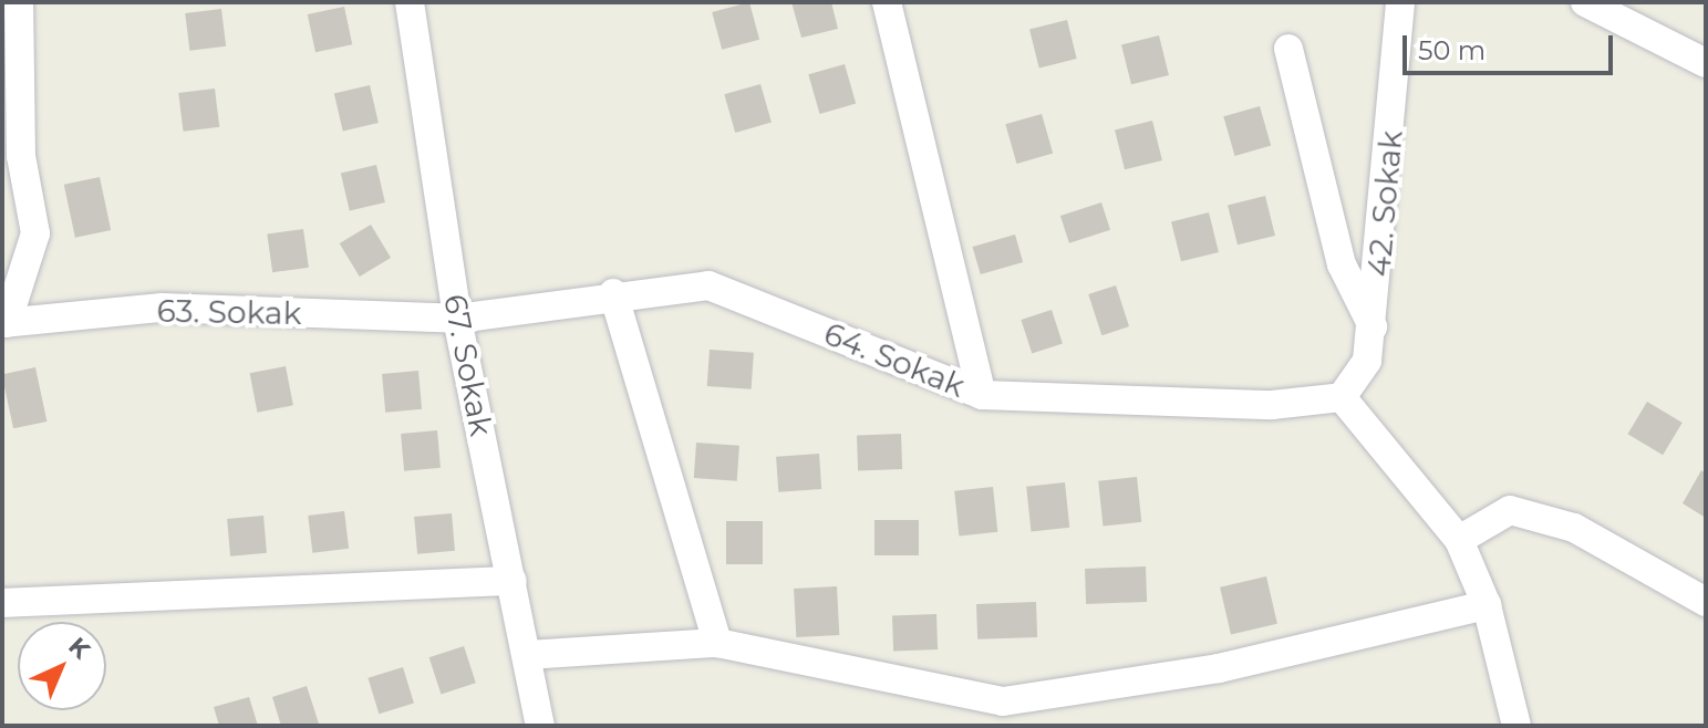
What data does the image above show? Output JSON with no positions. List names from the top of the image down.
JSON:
{
  "streets": {
    "street": [
      "42. Sokak",
      "63. Sokak",
      "64. Sokak",
      "67. Sokak"
    ]
  },
  "crossings": [
    ["42. Sokak", "64. Sokak"],
    ["63. Sokak", "64. Sokak"],
    ["63. Sokak", "67. Sokak"],
    ["64. Sokak", "67. Sokak"]
  ],
  "scale_bar": "50 m",
  "north": "top right"
}
